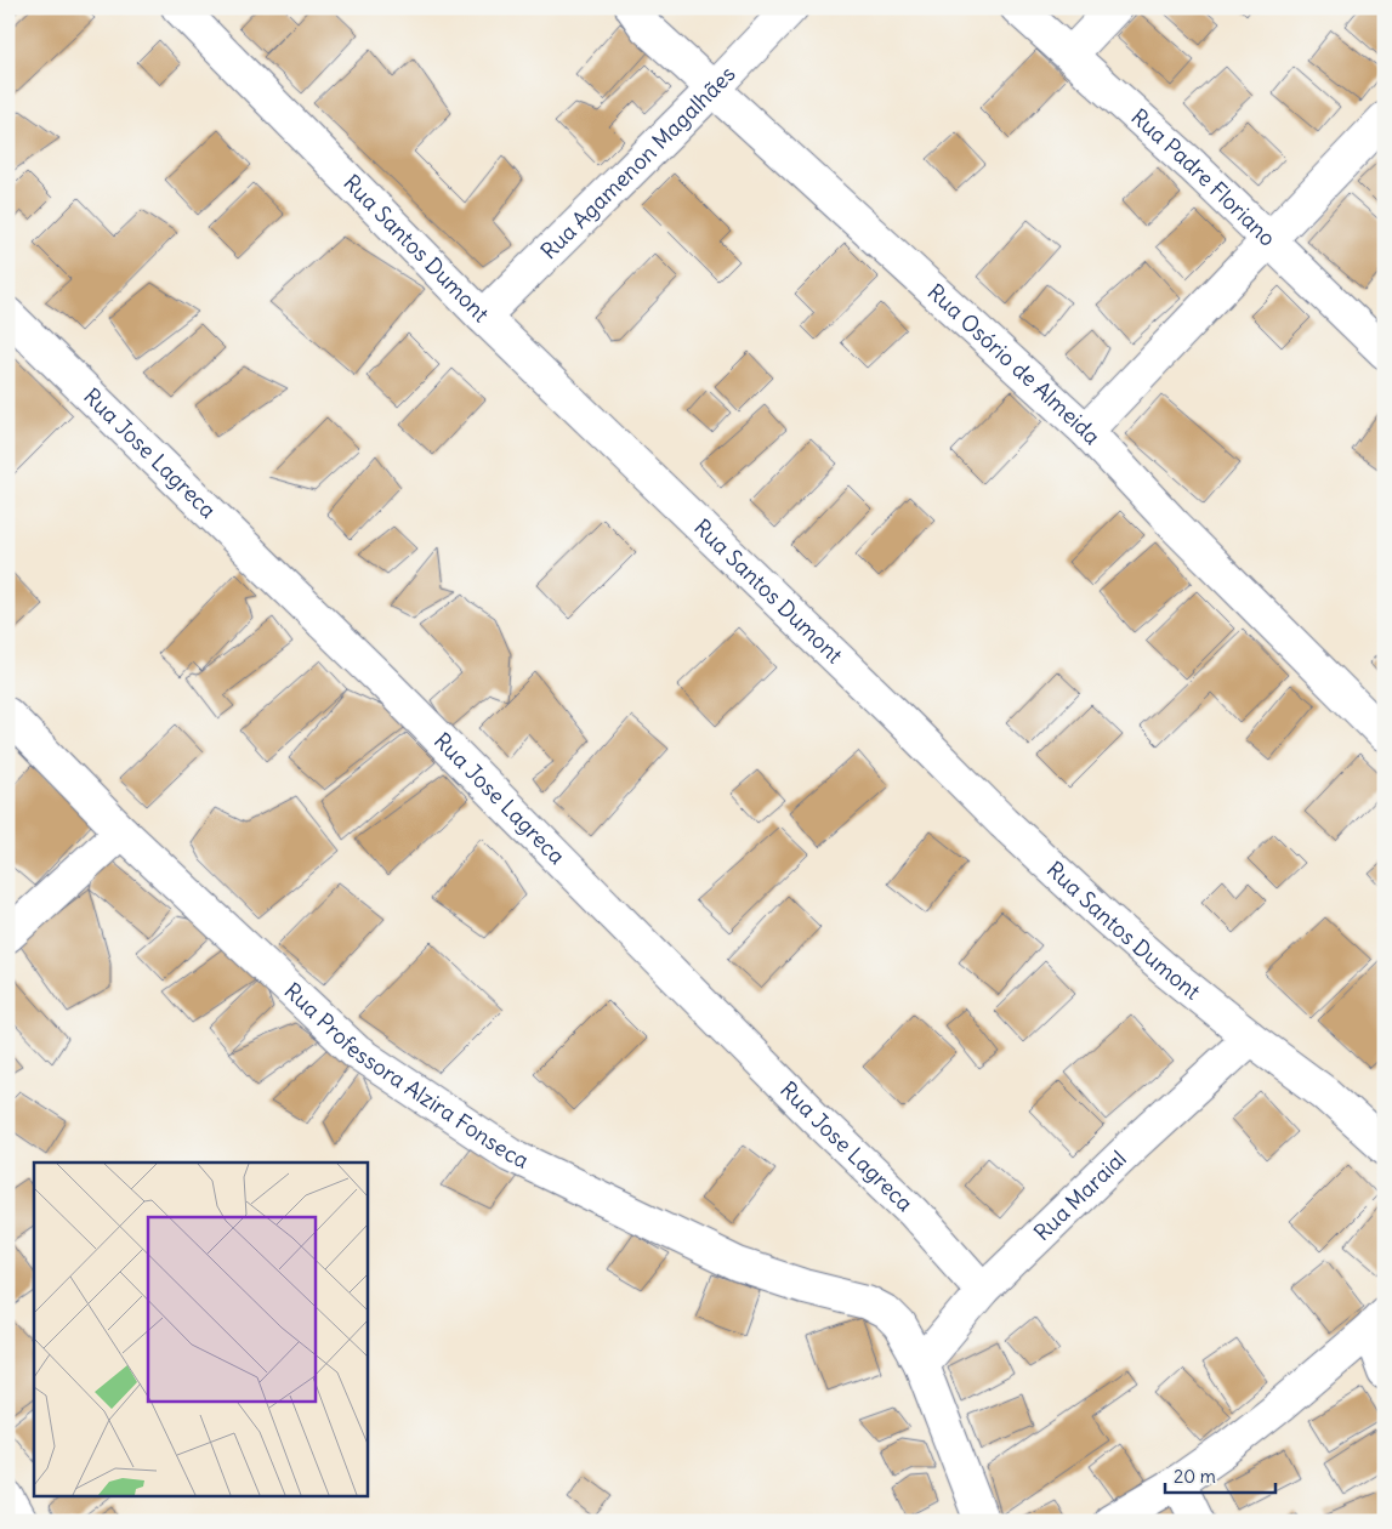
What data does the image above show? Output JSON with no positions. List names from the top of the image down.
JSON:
{
  "streets": {
    "street": [
      "Rua Agamenon Magalhães",
      "Rua Padre Floriano",
      "Rua Santos Dumont",
      "Rua Osório de Almeida",
      "Rua Jose Lagreca",
      "Rua Professora Alzira Fonseca",
      "Rua Maraial"
    ]
  },
  "crossings": [
    ["Rua Agamenon Magalhães", "Rua Santos Dumont"],
    ["Rua Agamenon Magalhães", "Rua Osório de Almeida"],
    ["Rua Santos Dumont", "Rua Maraial"],
    ["Rua Jose Lagreca", "Rua Maraial"],
    ["Rua Professora Alzira Fonseca", "Rua Maraial"]
  ],
  "scale_bar": "20 m"
}
